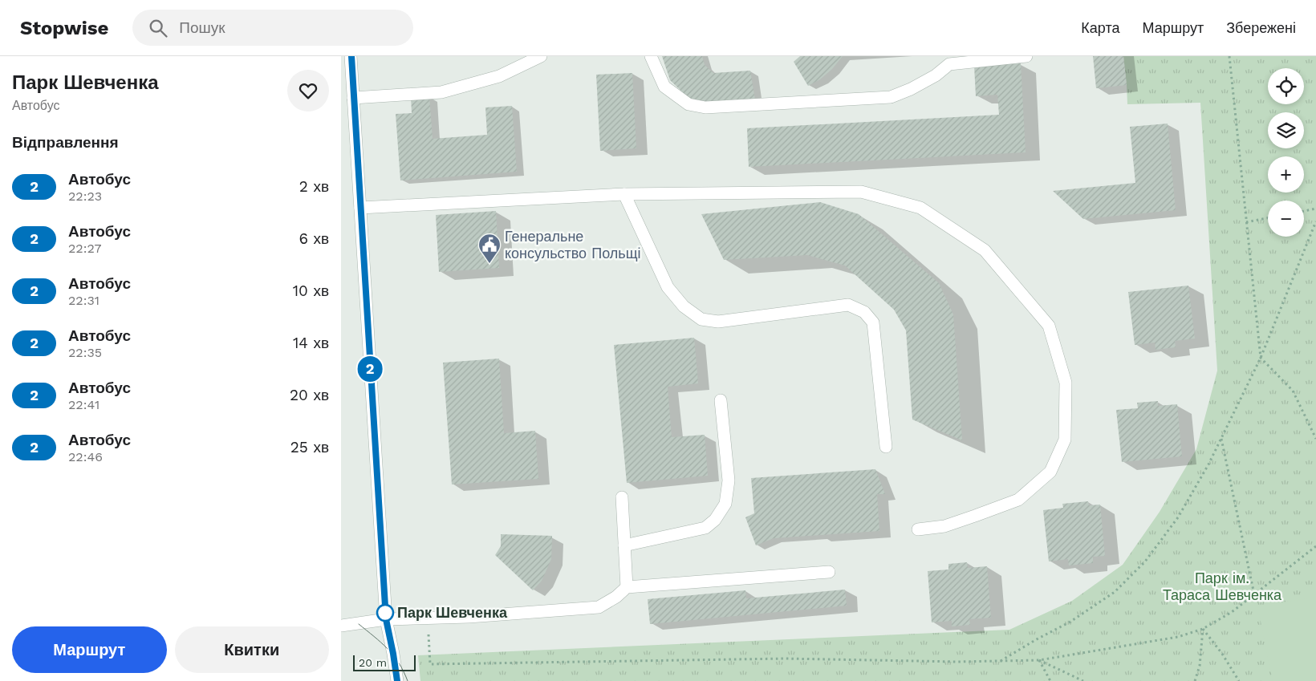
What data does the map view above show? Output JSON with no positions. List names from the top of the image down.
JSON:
{
  "parks": ["Парк ім. Тараса Шевченка"],
  "places": {
    "public building": ["Генеральне консульство Польщі"],
    "other": ["Парк Шевченка"]
  },
  "lines": ["bus line 2"],
  "scale_bar": "20 m",
  "page": {
    "header": "Stopwise",
    "search": "Пошук",
    "nav": ["Карта", "Маршрут", "Збережені"],
    "heading": [
      ["Парк Шевченка", "Автобус"],
      "Відправлення"
    ],
    "on_map": "2",
    "map_buttons": ["+", "−"],
    "list": [
      {
        "mark": "2",
        "name": "Автобус",
        "note": "22:23",
        "value": "2 хв"
      },
      {
        "mark": "2",
        "name": "Автобус",
        "note": "22:27",
        "value": "6 хв"
      },
      {
        "mark": "2",
        "name": "Автобус",
        "note": "22:31",
        "value": "10 хв"
      },
      {
        "mark": "2",
        "name": "Автобус",
        "note": "22:35",
        "value": "14 хв"
      },
      {
        "mark": "2",
        "name": "Автобус",
        "note": "22:41",
        "value": "20 хв"
      },
      {
        "mark": "2",
        "name": "Автобус",
        "note": "22:46",
        "value": "25 хв"
      }
    ],
    "buttons": ["Маршрут", "Квитки"],
    "scale": "20 m"
  }
}
